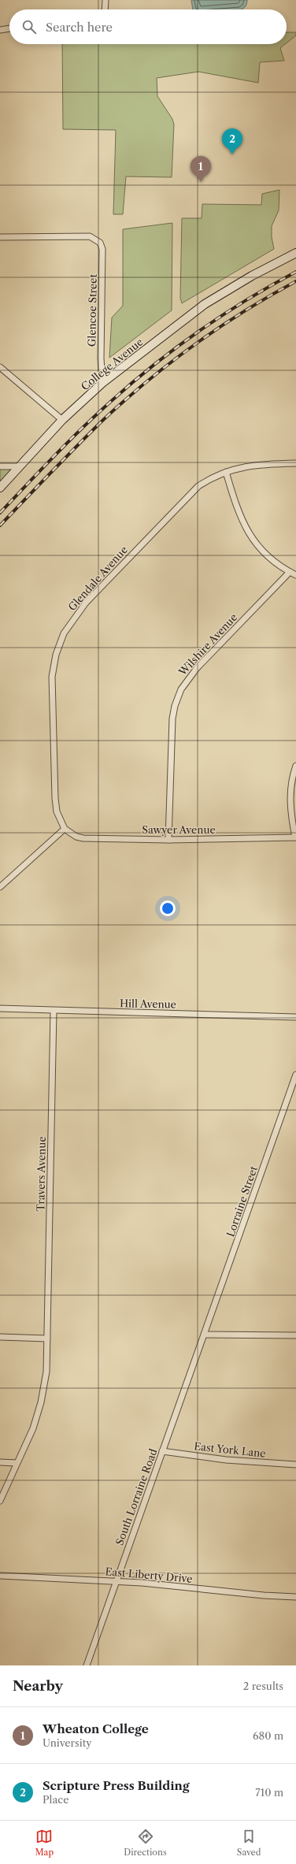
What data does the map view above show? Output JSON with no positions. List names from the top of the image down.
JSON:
{
  "streets": {
    "street": [
      "Glencoe Street",
      "College Avenue",
      "Glendale Avenue",
      "Wilshire Avenue",
      "Sawyer Avenue",
      "Hill Avenue",
      "Travers Avenue",
      "Lorraine Street",
      "East York Lane",
      "South Lorraine Road",
      "East Liberty Drive"
    ]
  },
  "crossings": [
    ["Glencoe Street", "College Avenue"],
    ["Glendale Avenue", "Sawyer Avenue"],
    ["Wilshire Avenue", "Sawyer Avenue"],
    ["Hill Avenue", "Travers Avenue"],
    ["Lorraine Street", "South Lorraine Road"],
    ["East York Lane", "South Lorraine Road"],
    ["South Lorraine Road", "East Liberty Drive"]
  ],
  "page": {
    "search": "Search here",
    "pins": ["2", "1"],
    "heading": ["Nearby", "2 results"],
    "list": [
      {
        "mark": "1",
        "name": "Wheaton College",
        "note": "University",
        "value": "680 m"
      },
      {
        "mark": "2",
        "name": "Scripture Press Building",
        "note": "Place",
        "value": "710 m"
      }
    ],
    "nav": ["Map", "Directions", "Saved"]
  }
}
